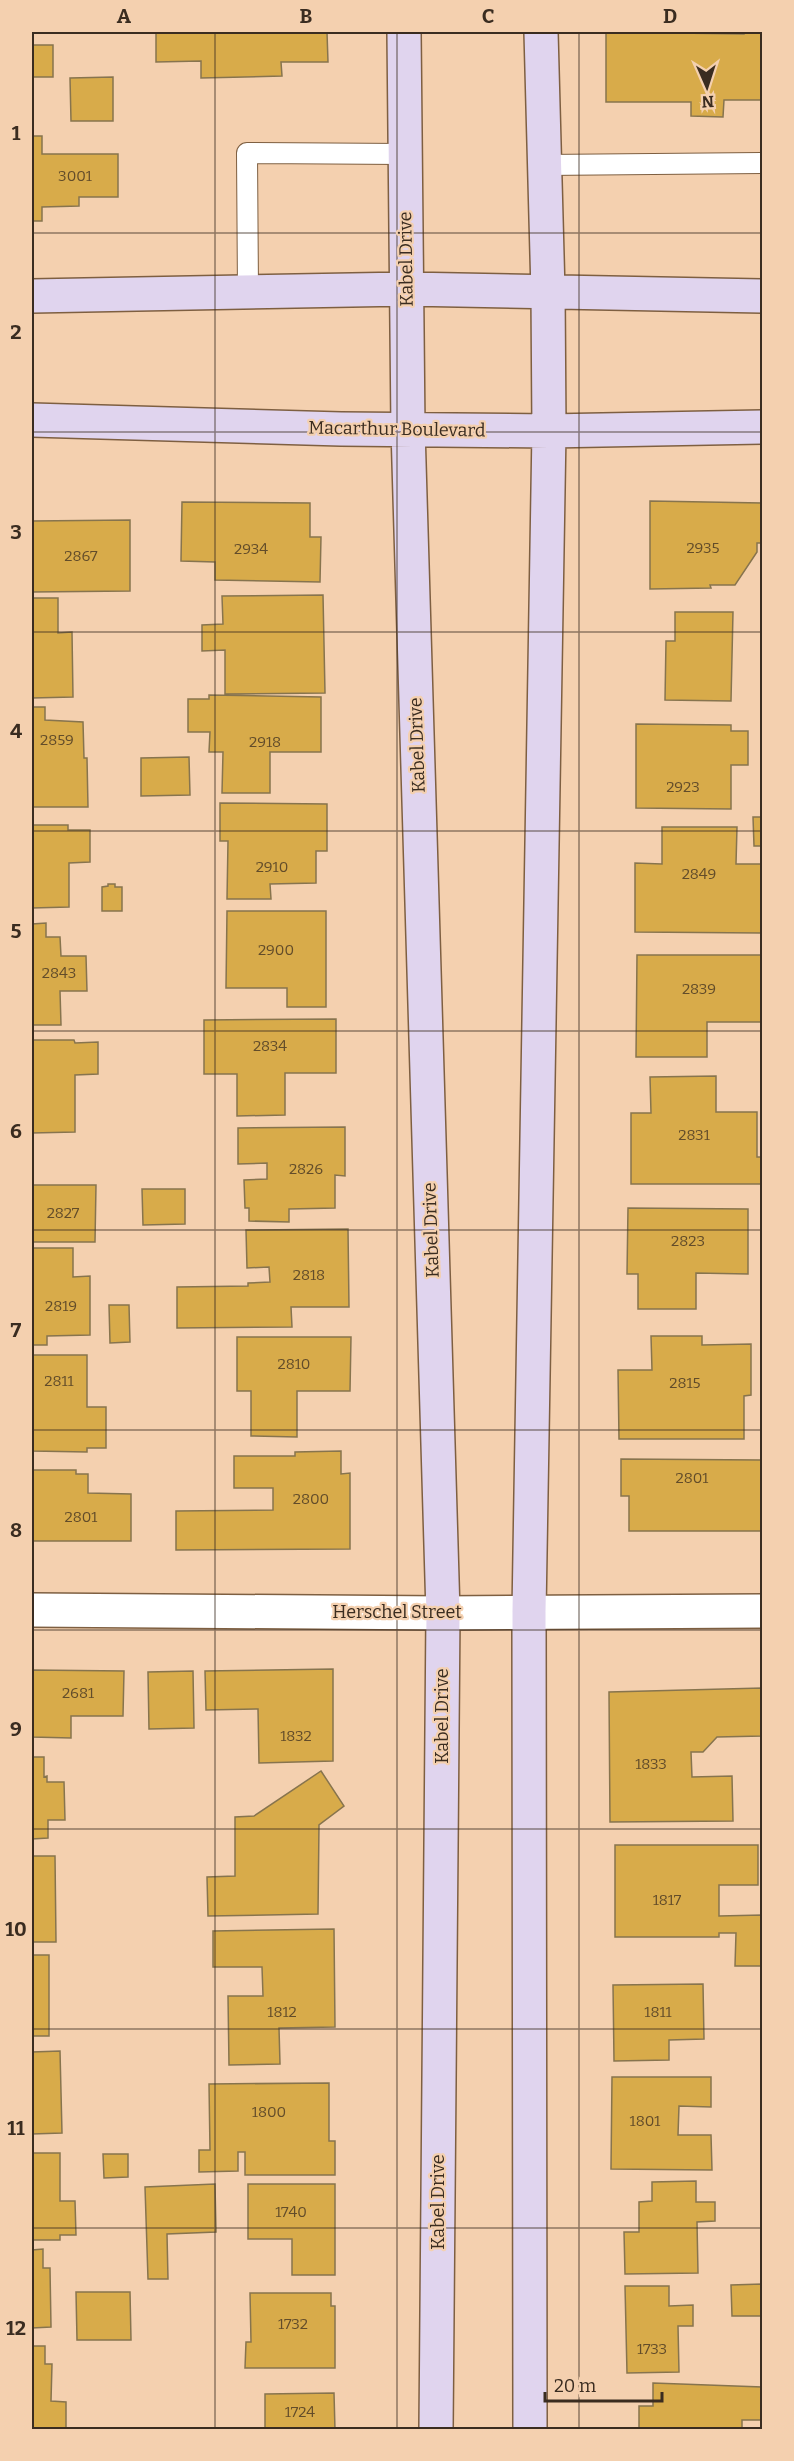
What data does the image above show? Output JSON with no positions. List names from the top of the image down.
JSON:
{
  "streets": {
    "street": ["Kabel Drive", "Macarthur Boulevard", "Herschel Street"]
  },
  "crossings": [
    ["Kabel Drive", "Macarthur Boulevard"],
    ["Kabel Drive", "Herschel Street"]
  ],
  "house_numbers": [
    "3001",
    "2935",
    "2934",
    "2867",
    "2859",
    "2918",
    "2923",
    "2910",
    "2849",
    "2900",
    "2843",
    "2839",
    "2834",
    "2831",
    "2826",
    "2827",
    "2823",
    "2818",
    "2819",
    "2810",
    "2811",
    "2815",
    "2801",
    "2800",
    "2801",
    "2681",
    "1832",
    "1833",
    "1817",
    "1812",
    "1811",
    "1800",
    "1801",
    "1740",
    "1732",
    "1733",
    "1724"
  ],
  "scale_bar": "20 m",
  "north": "bottom",
  "grid": {
    "columns": [
      "A",
      "B",
      "C",
      "D"
    ],
    "rows": [
      "1",
      "2",
      "3",
      "4",
      "5",
      "6",
      "7",
      "8",
      "9",
      "10",
      "11",
      "12"
    ]
  }
}
